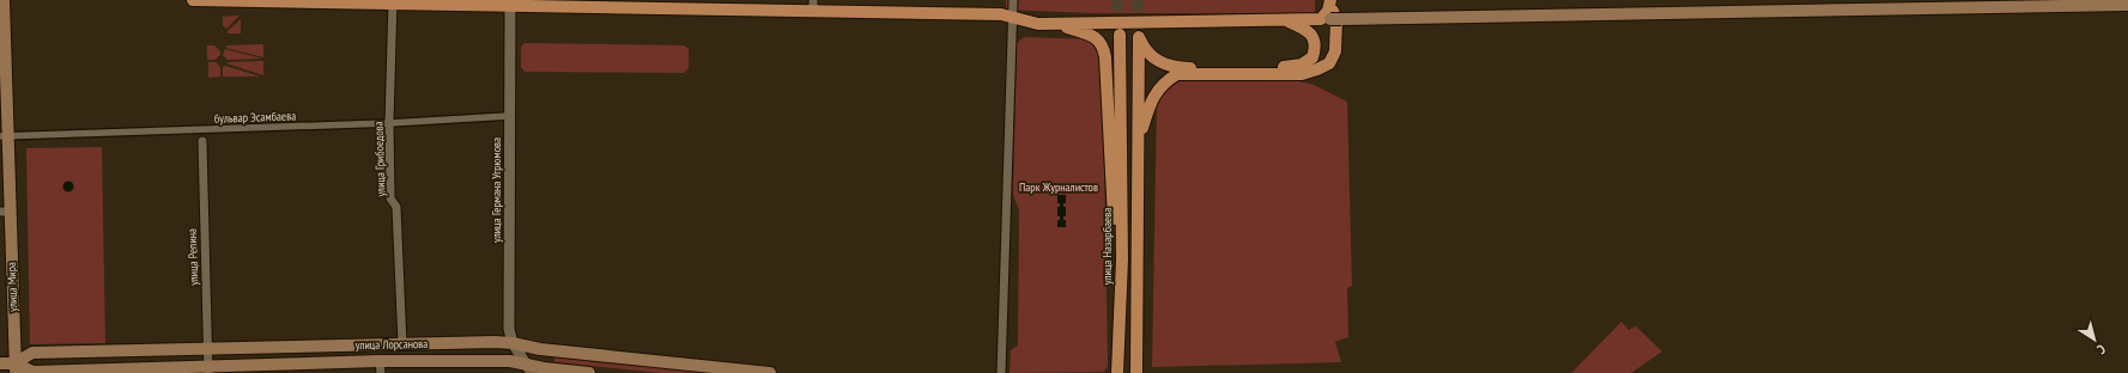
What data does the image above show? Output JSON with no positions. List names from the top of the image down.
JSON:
{
  "streets": {
    "main road": ["улица Назарбаева", "улица Мира", "улица Лорсанова"],
    "street": [
      "бульвар Эсамбаева",
      "улица Грибоедова",
      "улица Германа Угрюмова",
      "улица Репина"
    ]
  },
  "crossings": [
    ["бульвар Эсамбаева", "улица Грибоедова"],
    ["бульвар Эсамбаева", "улица Германа Угрюмова"],
    ["бульвар Эсамбаева", "улица Мира"],
    ["улица Грибоедова", "улица Лорсанова"],
    ["улица Германа Угрюмова", "улица Лорсанова"],
    ["улица Репина", "улица Лорсанова"],
    ["улица Мира", "улица Лорсанова"]
  ],
  "parks": ["Парк Журналистов"],
  "north": "bottom right"
}
